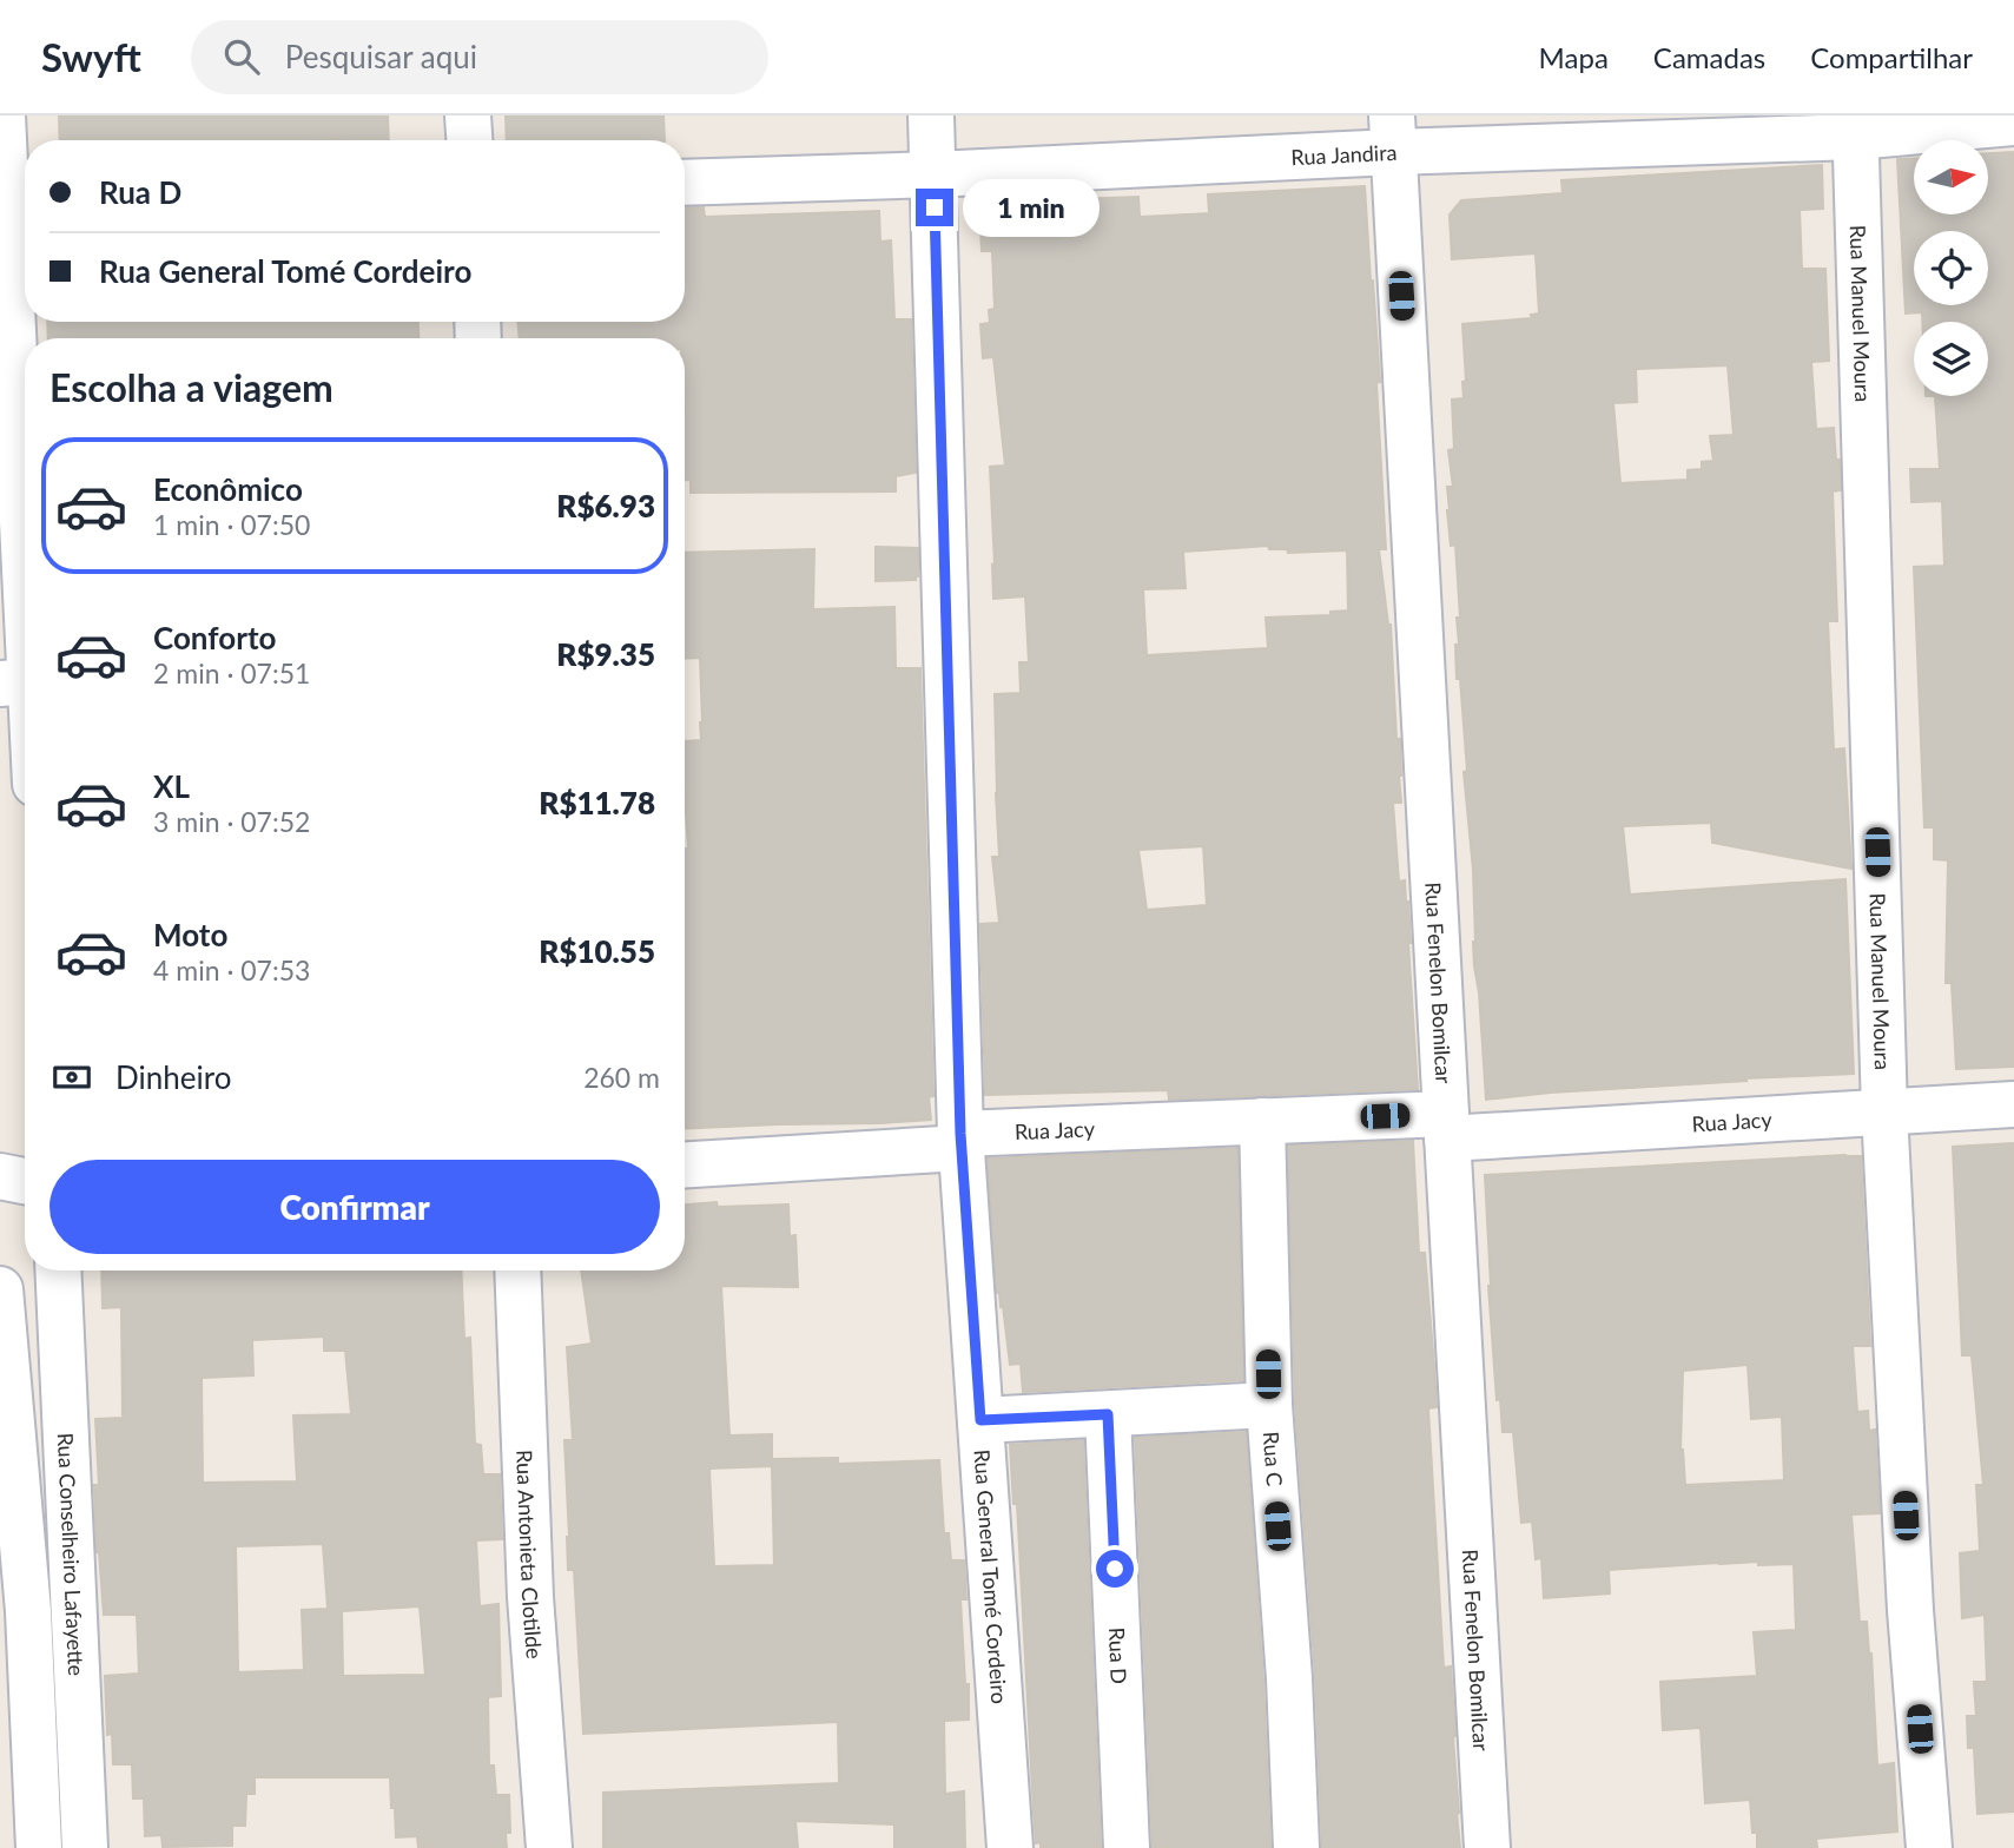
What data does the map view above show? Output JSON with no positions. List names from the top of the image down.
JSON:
{
  "streets": {
    "street": [
      "Rua Jandira",
      "Rua Manuel Moura",
      "Rua Fenelon Bomilcar",
      "Rua Jacy",
      "Rua C",
      "Rua Conselheiro Lafayette",
      "Rua Antonieta Clotilde",
      "Rua General Tomé Cordeiro",
      "Rua D"
    ]
  },
  "crossings": [
    ["Rua Jandira", "Rua Manuel Moura"],
    ["Rua Jandira", "Rua Fenelon Bomilcar"],
    ["Rua Jandira", "Rua General Tomé Cordeiro"],
    ["Rua Manuel Moura", "Rua Jacy"],
    ["Rua Fenelon Bomilcar", "Rua Jacy"],
    ["Rua Jacy", "Rua C"],
    ["Rua Jacy", "Rua General Tomé Cordeiro"]
  ],
  "north": "right",
  "page": {
    "header": "Swyft",
    "search": "Pesquisar aqui",
    "nav": ["Mapa", "Camadas", "Compartilhar"],
    "banner": ["Rua D", "Rua General Tomé Cordeiro"],
    "bubble": "1 min",
    "heading": "Escolha a viagem",
    "list": [
      {
        "name": "Econômico",
        "note": "1 min · 07:50",
        "value": "R$6.93"
      },
      {
        "name": "Conforto",
        "note": "2 min · 07:51",
        "value": "R$9.35"
      },
      {
        "name": "XL",
        "note": "3 min · 07:52",
        "value": "R$11.78"
      },
      {
        "name": "Moto",
        "note": "4 min · 07:53",
        "value": "R$10.55"
      }
    ],
    "pay": ["Dinheiro", "260 m"],
    "buttons": "Confirmar"
  }
}
